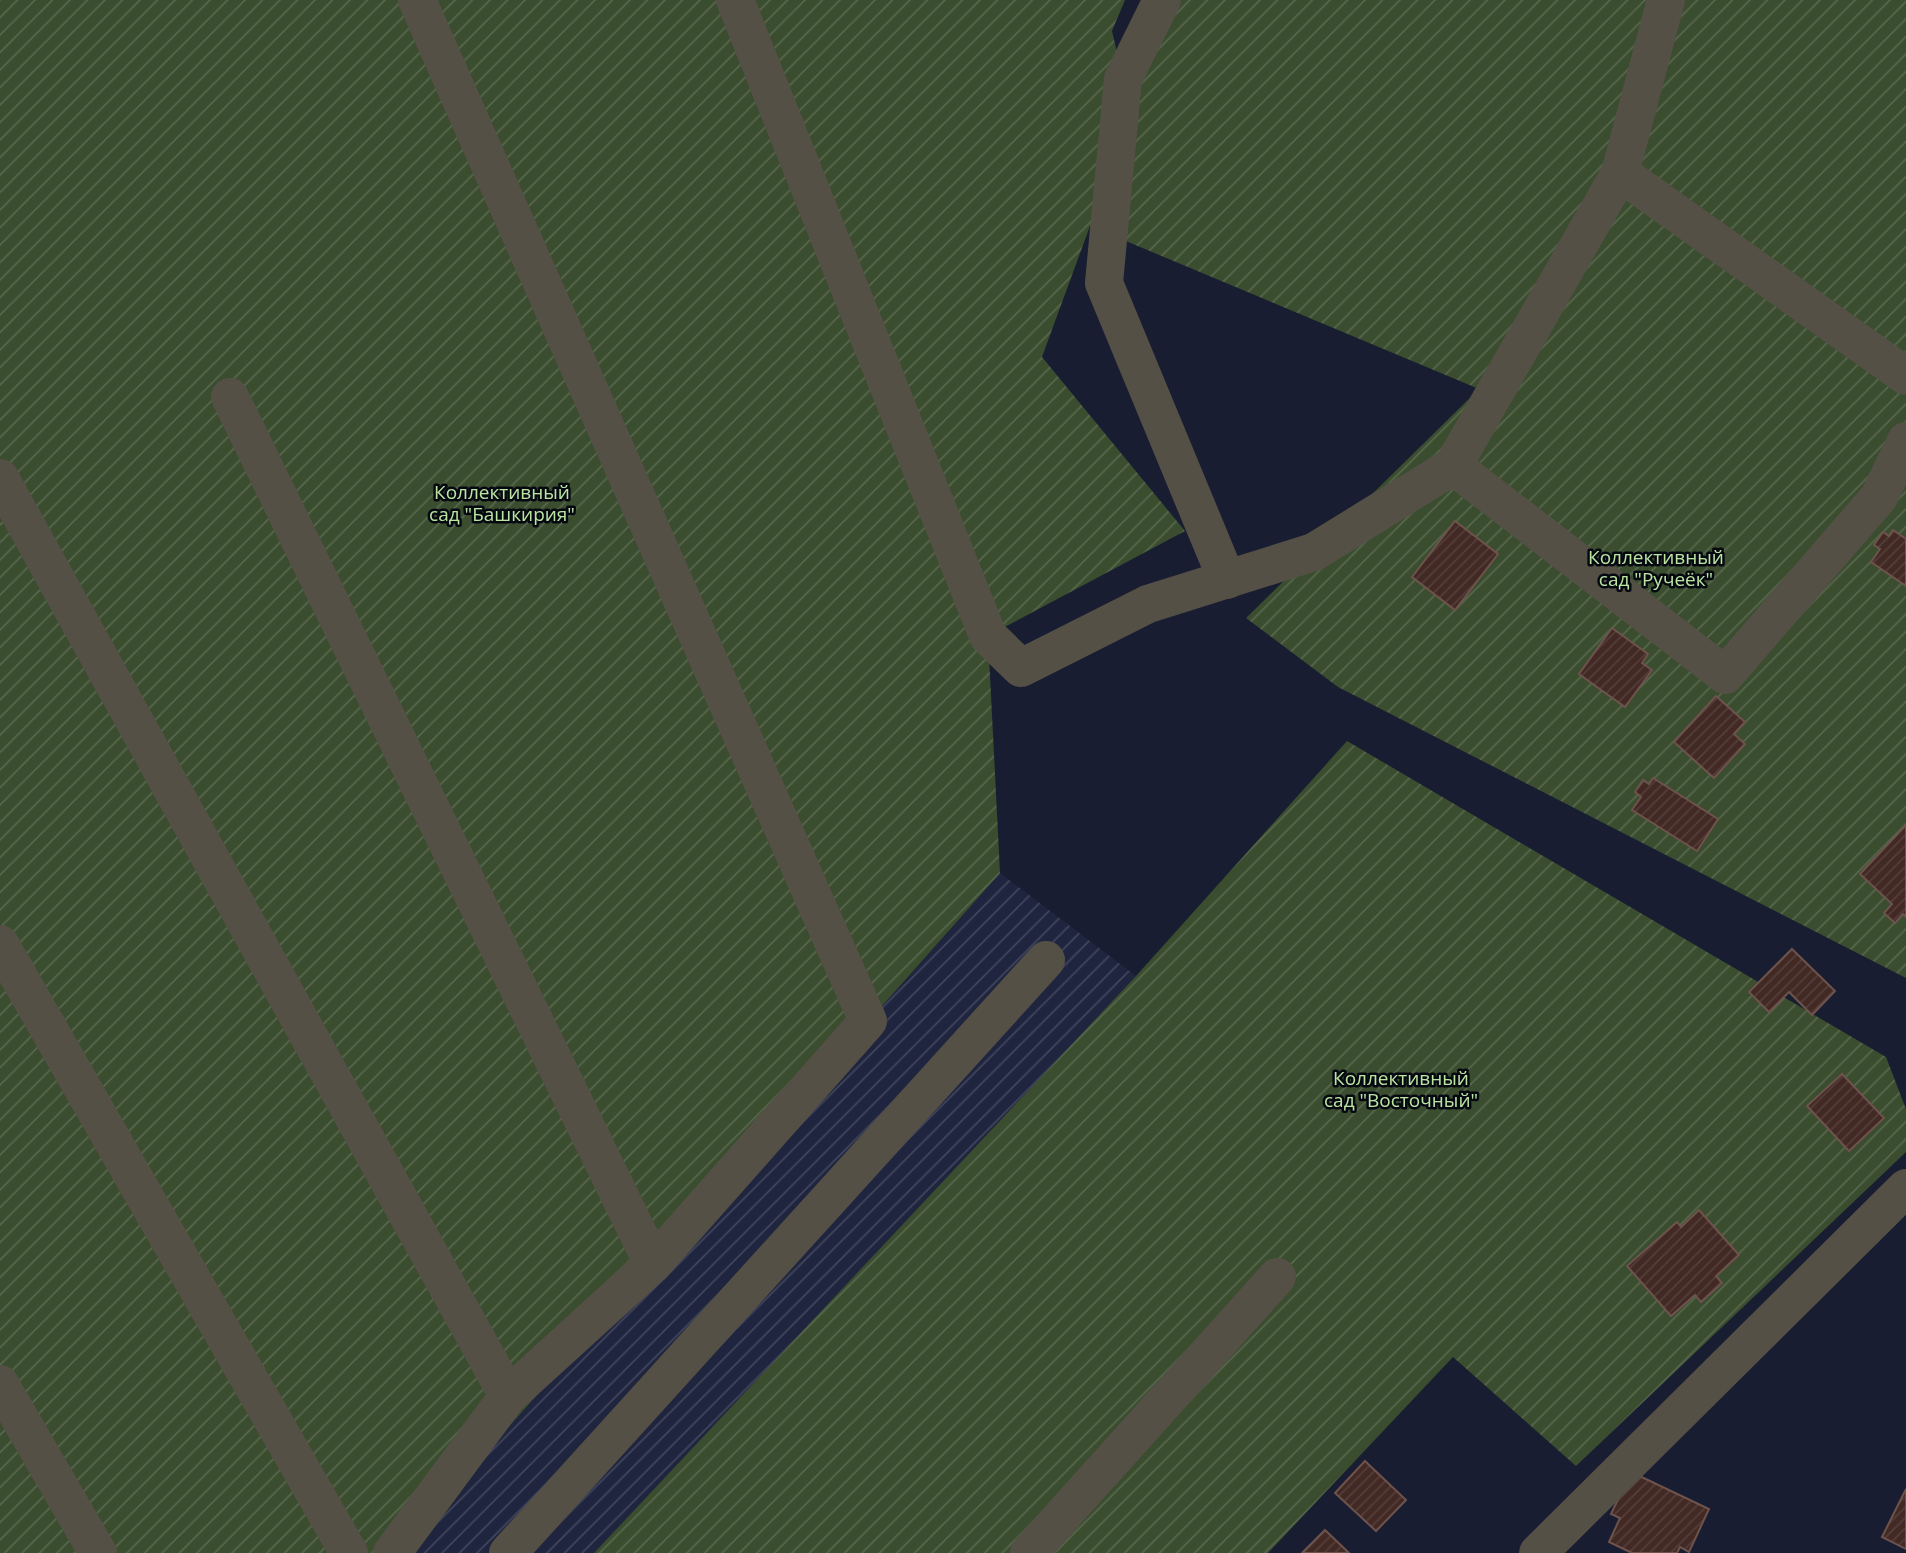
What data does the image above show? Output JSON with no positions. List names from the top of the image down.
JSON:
{
  "parks": ["Коллективный сад \"Башкирия\"", "Коллективный сад \"Ручеёк\"", "Коллективный сад \"Восточный\""]
}
